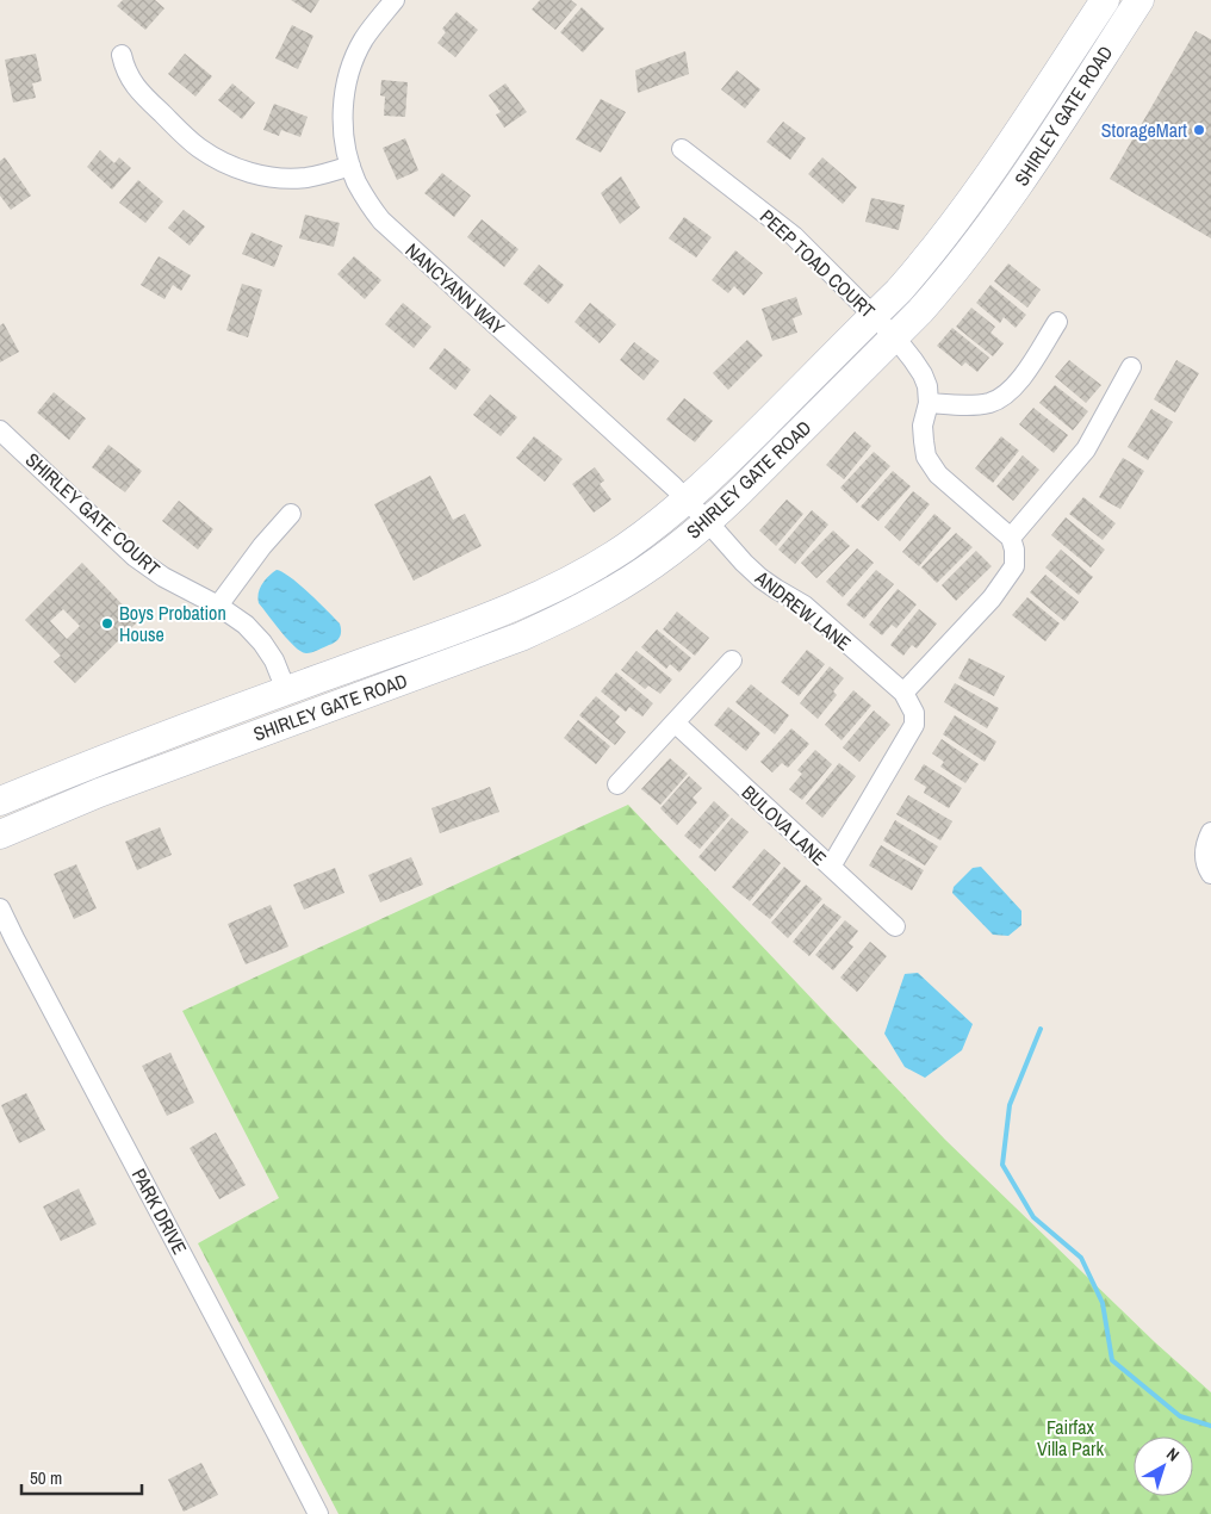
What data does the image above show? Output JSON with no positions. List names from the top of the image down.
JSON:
{
  "streets": {
    "main road": ["SHIRLEY GATE ROAD"],
    "street": [
      "PEEP TOAD COURT",
      "NANCYANN WAY",
      "SHIRLEY GATE COURT",
      "ANDREW LANE",
      "BULOVA LANE",
      "PARK DRIVE"
    ]
  },
  "crossings": [
    ["SHIRLEY GATE ROAD", "PEEP TOAD COURT"],
    ["SHIRLEY GATE ROAD", "NANCYANN WAY"],
    ["SHIRLEY GATE ROAD", "SHIRLEY GATE COURT"],
    ["SHIRLEY GATE ROAD", "ANDREW LANE"],
    ["NANCYANN WAY", "ANDREW LANE"],
    ["ANDREW LANE", "BULOVA LANE"]
  ],
  "parks": ["Fairfax Villa Park"],
  "places": ["StorageMart", "Boys Probation House"],
  "scale_bar": "50 m",
  "north": "top right"
}
